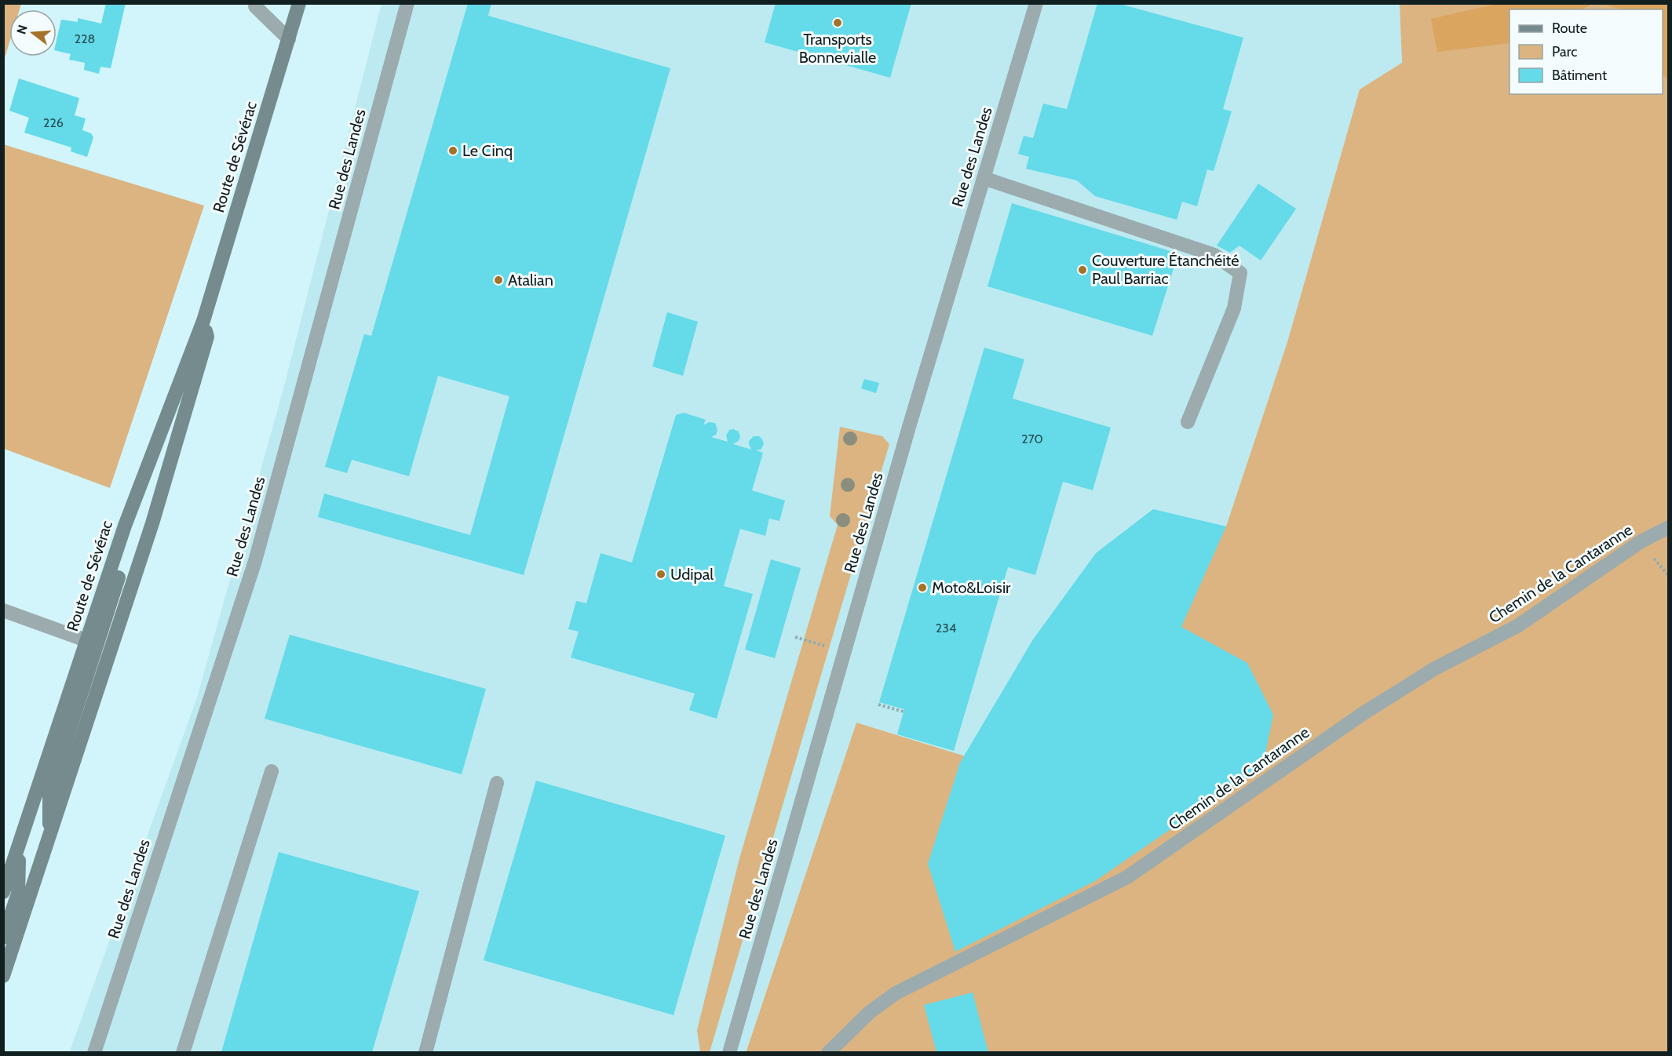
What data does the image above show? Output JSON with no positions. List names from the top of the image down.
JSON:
{
  "streets": {
    "main road": ["Route de Sévérac"],
    "street": ["Rue des Landes", "Chemin de la Cantaranne"]
  },
  "places": [
    "Transports Bonnevialle",
    "Le Cinq",
    "Couverture Étanchéité Paul Barriac",
    "Atalian",
    "Udipal",
    "Moto&Loisir"
  ],
  "house_numbers": [
    "228",
    "226",
    "270",
    "234"
  ],
  "legend": ["Route", "Parc", "Bâtiment"],
  "north": "left"
}
